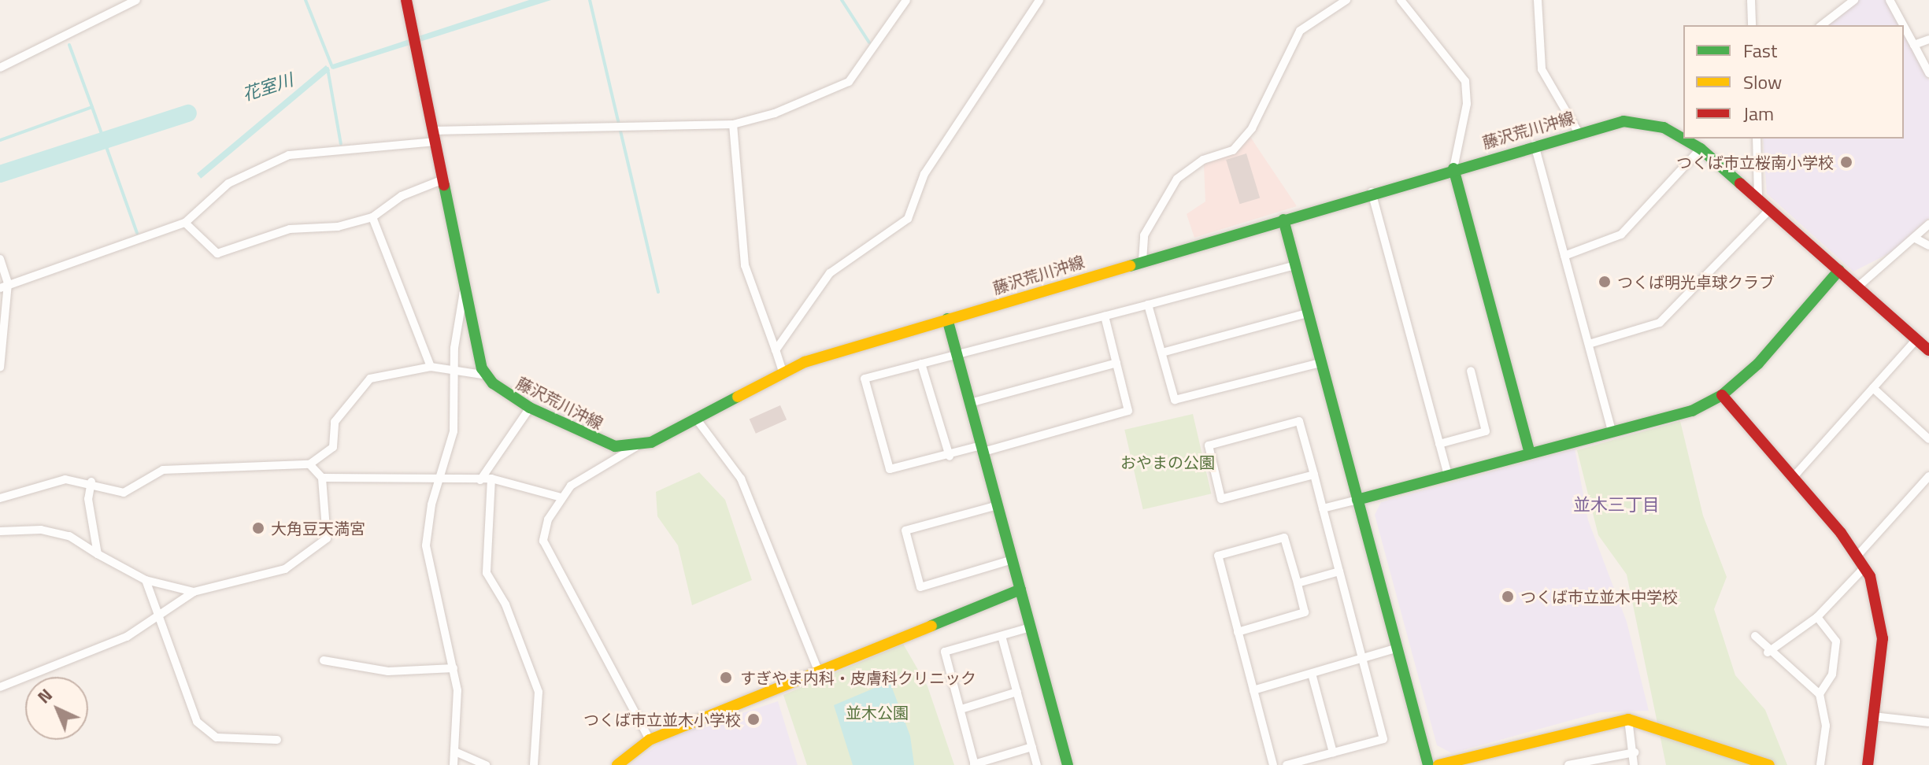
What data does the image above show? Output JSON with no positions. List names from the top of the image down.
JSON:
{
  "streets": {
    "street": ["藤沢荒川沖線"]
  },
  "districts": ["並木三丁目"],
  "water": ["花室川"],
  "parks": ["おやまの公園", "並木公園"],
  "places": [
    "つくば市立桜南小学校",
    "つくば明光卓球クラブ",
    "大角豆天満宮",
    "つくば市立並木中学校",
    "すぎやま内科・皮膚科クリニック",
    "つくば市立並木小学校"
  ],
  "legend": ["Fast", "Slow", "Jam"],
  "north": "top left"
}
